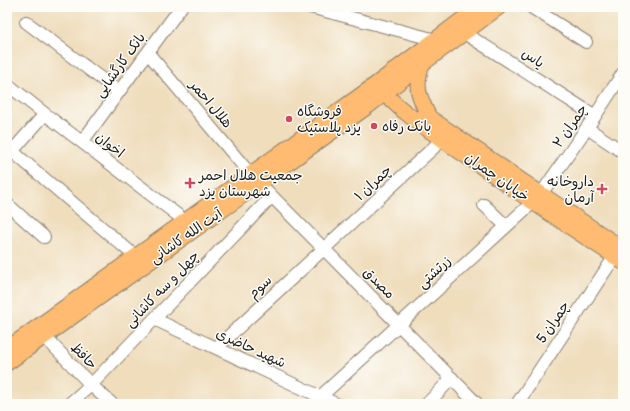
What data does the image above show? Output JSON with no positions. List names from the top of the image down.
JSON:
{
  "streets": {
    "main road": ["خیابان چمران", "آیت الله کاشانی"],
    "street": [
      "یاس",
      "بانک کارگشایی",
      "هلال احمر",
      "چمران ۲",
      "اخوان",
      "چمران ۱",
      "زرتشتی",
      "مصدق",
      "سوم",
      "چهل و سه کاشانی",
      "چمران 5",
      "شهید حاضری",
      "حافظ"
    ]
  },
  "crossings": [
    ["یاس", "چمران ۲"],
    ["یاس", "آیت الله کاشانی"],
    ["بانک کارگشایی", "هلال احمر"],
    ["بانک کارگشایی", "اخوان"],
    ["هلال احمر", "آیت الله کاشانی"],
    ["هلال احمر", "مصدق"],
    ["چمران ۲", "خیابان چمران"],
    ["چمران ۲", "زرتشتی"],
    ["اخوان", "آیت الله کاشانی"],
    ["خیابان چمران", "چمران ۱"],
    ["خیابان چمران", "آیت الله کاشانی"],
    ["خیابان چمران", "زرتشتی"],
    ["خیابان چمران", "چمران 5"],
    ["چمران ۱", "مصدق"],
    ["چمران ۱", "سوم"],
    ["آیت الله کاشانی", "مصدق"],
    ["آیت الله کاشانی", "حافظ"],
    ["زرتشتی", "مصدق"],
    ["زرتشتی", "شهید حاضری"],
    ["مصدق", "سوم"],
    ["مصدق", "چهل و سه کاشانی"],
    ["سوم", "شهید حاضری"],
    ["چهل و سه کاشانی", "شهید حاضری"],
    ["چهل و سه کاشانی", "حافظ"]
  ],
  "places": {
    "other": ["فروشگاه یزد پلاستیک", "بانک رفاه"],
    "health": ["جمعیت هلال احمر شهرستان یزد", "داروخانه آرمان"]
  }
}
